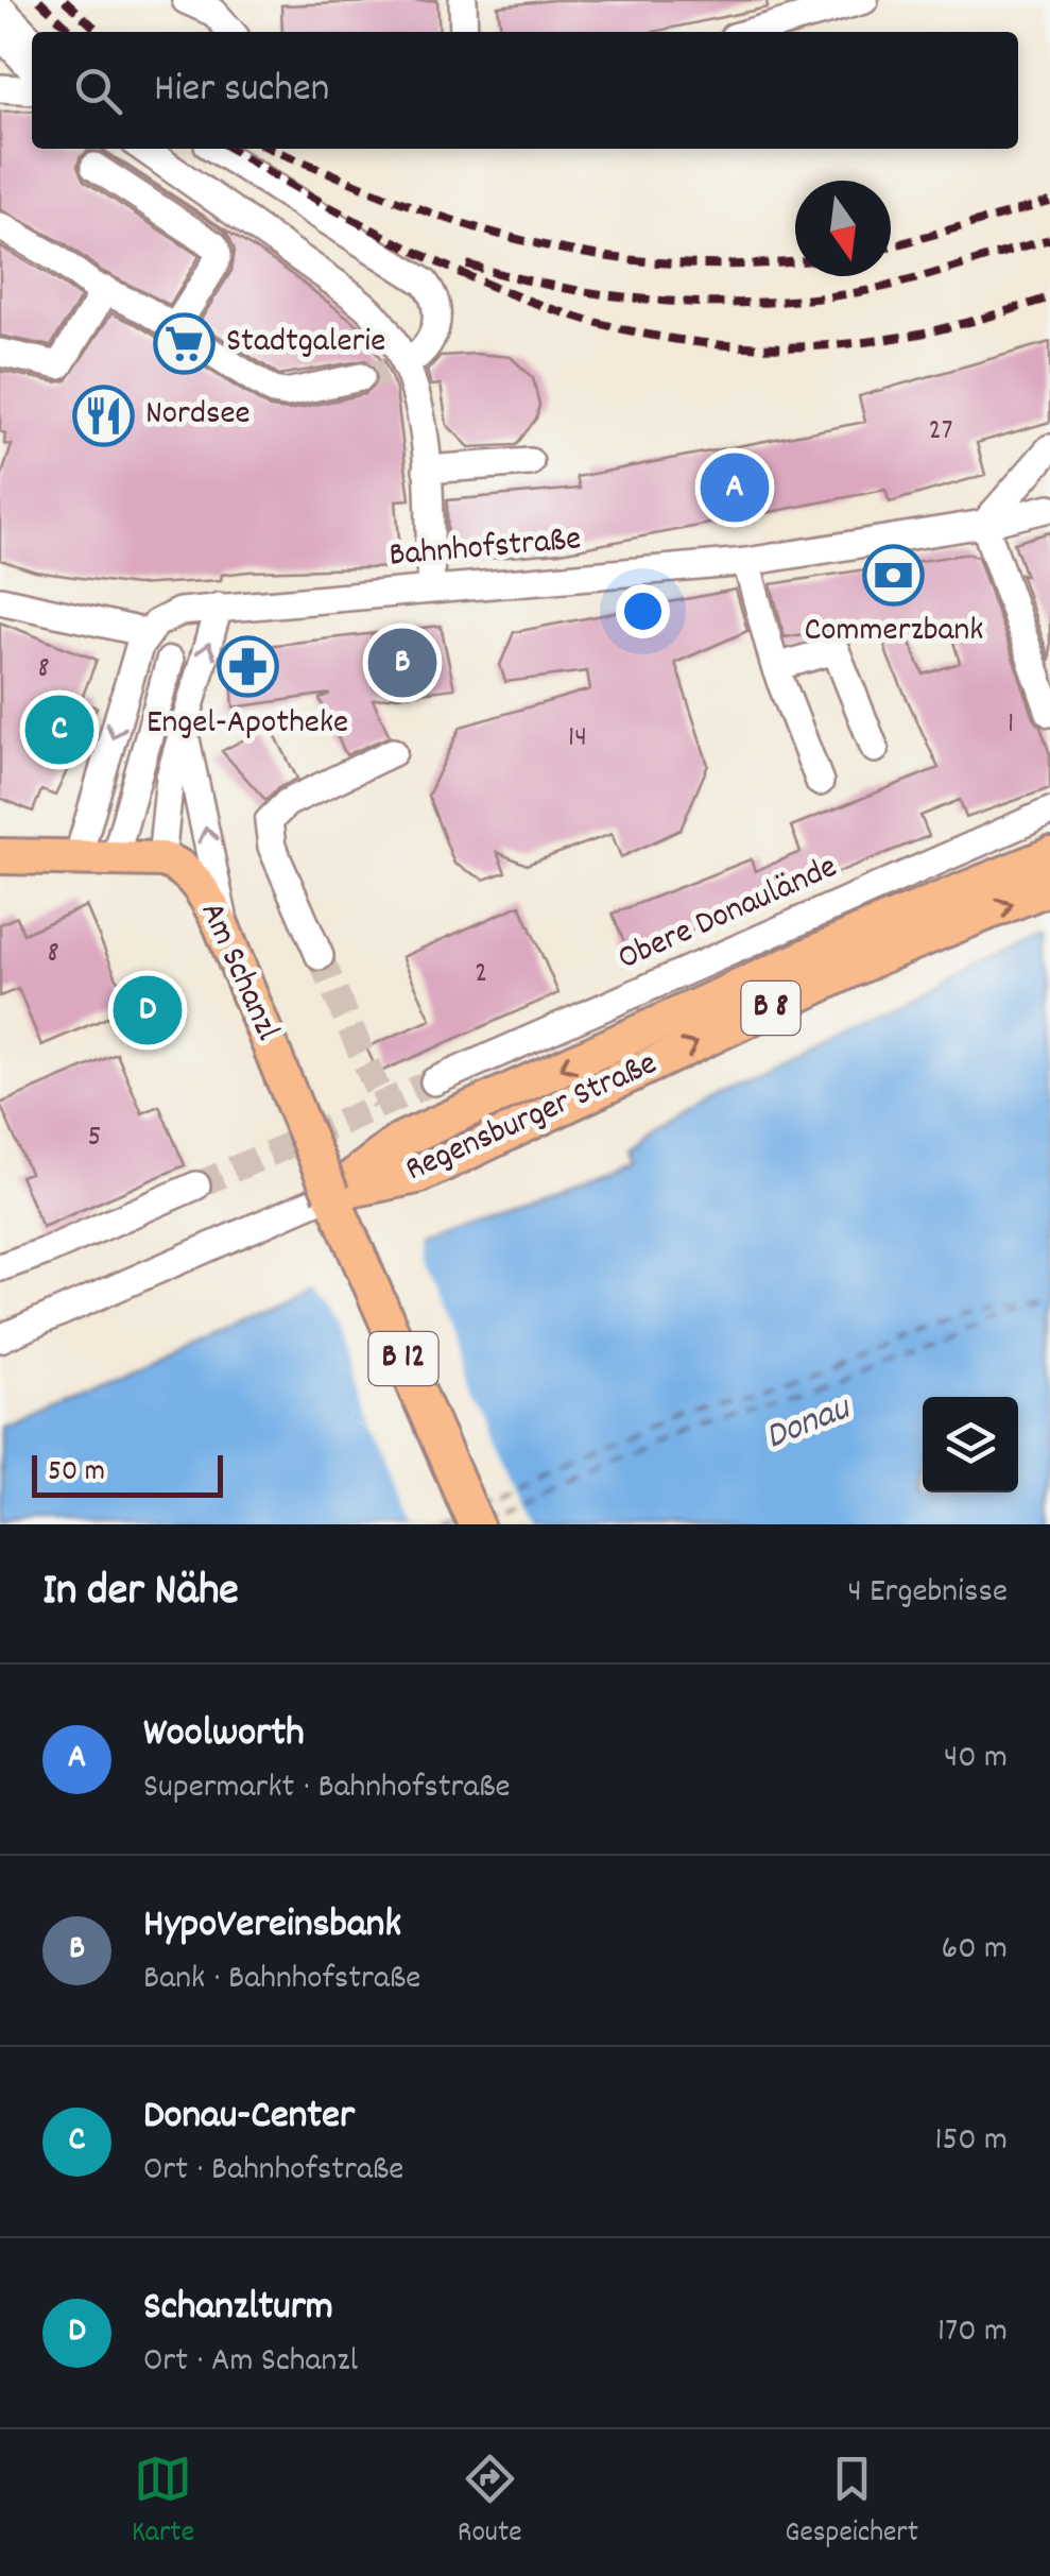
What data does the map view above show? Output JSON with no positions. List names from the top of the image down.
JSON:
{
  "streets": {
    "main road": [
      "Am Schanzl",
      "B 8",
      "Regensburger Straße",
      "B 12"
    ],
    "street": ["Bahnhofstraße", "Obere Donaulände"]
  },
  "crossings": [
    ["Am Schanzl", "Regensburger Straße"],
    ["Am Schanzl", "B 12"],
    ["Regensburger Straße", "B 12"]
  ],
  "water": ["Donau"],
  "places": {
    "supermarket": ["Stadtgalerie"],
    "restaurant": ["Nordsee"],
    "bank": ["Commerzbank"],
    "pharmacy": ["Engel-Apotheke"]
  },
  "house_numbers": [
    "27",
    "8",
    "1",
    "14",
    "8",
    "2",
    "5"
  ],
  "scale_bar": "50 m",
  "north": "bottom",
  "page": {
    "search": "Hier suchen",
    "pins": [
      "A",
      "B",
      "C",
      "D"
    ],
    "scale": "50 m",
    "heading": ["In der Nähe", "4 Ergebnisse"],
    "list": [
      {
        "mark": "A",
        "name": "Woolworth",
        "note": "Supermarkt · Bahnhofstraße",
        "value": "40 m"
      },
      {
        "mark": "B",
        "name": "HypoVereinsbank",
        "note": "Bank · Bahnhofstraße",
        "value": "60 m"
      },
      {
        "mark": "C",
        "name": "Donau-Center",
        "note": "Ort · Bahnhofstraße",
        "value": "150 m"
      },
      {
        "mark": "D",
        "name": "Schanzlturm",
        "note": "Ort · Am Schanzl",
        "value": "170 m"
      }
    ],
    "nav": ["Karte", "Route", "Gespeichert"]
  }
}
